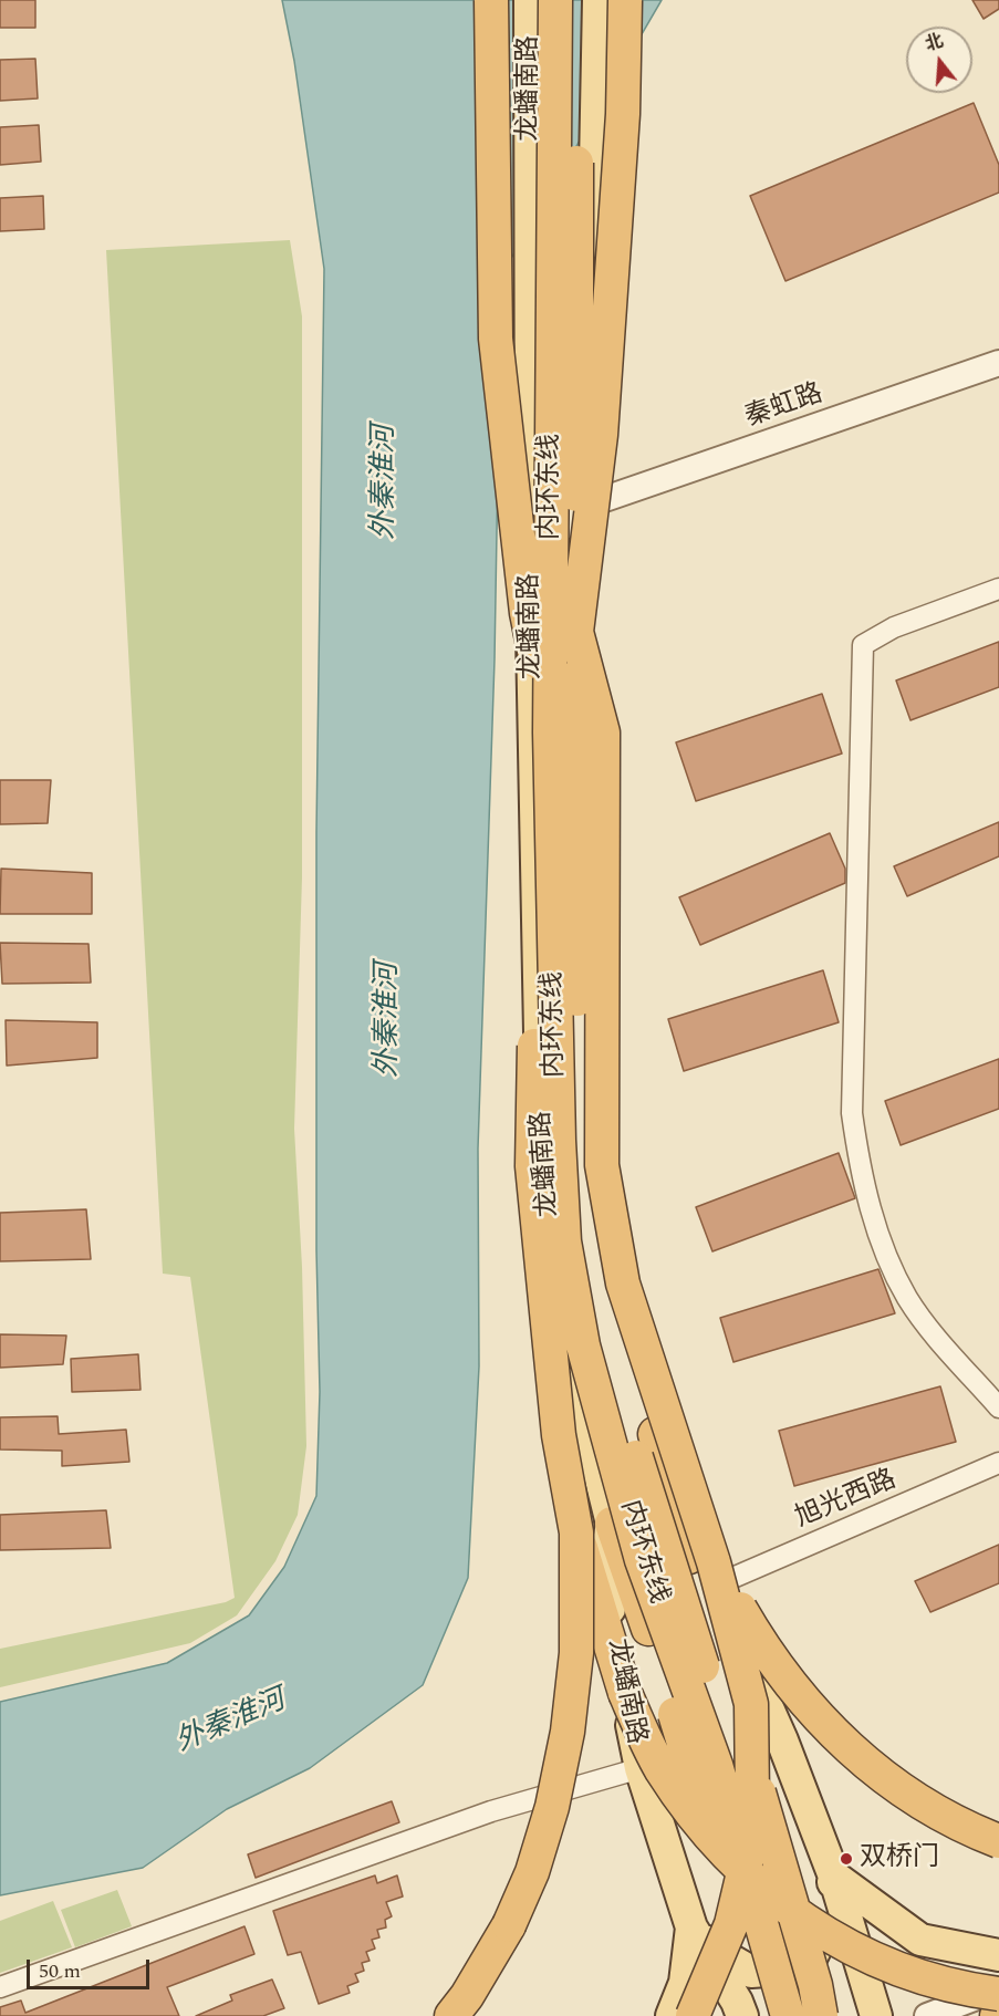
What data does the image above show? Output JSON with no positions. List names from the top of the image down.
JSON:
{
  "streets": {
    "highway": ["内环东线"],
    "main road": ["龙蟠南路"],
    "street": ["秦虹路", "旭光西路"]
  },
  "crossings": [
    ["龙蟠南路", "秦虹路"]
  ],
  "water": ["外秦淮河"],
  "places": ["双桥门"],
  "scale_bar": "50 m",
  "north": "top"
}
